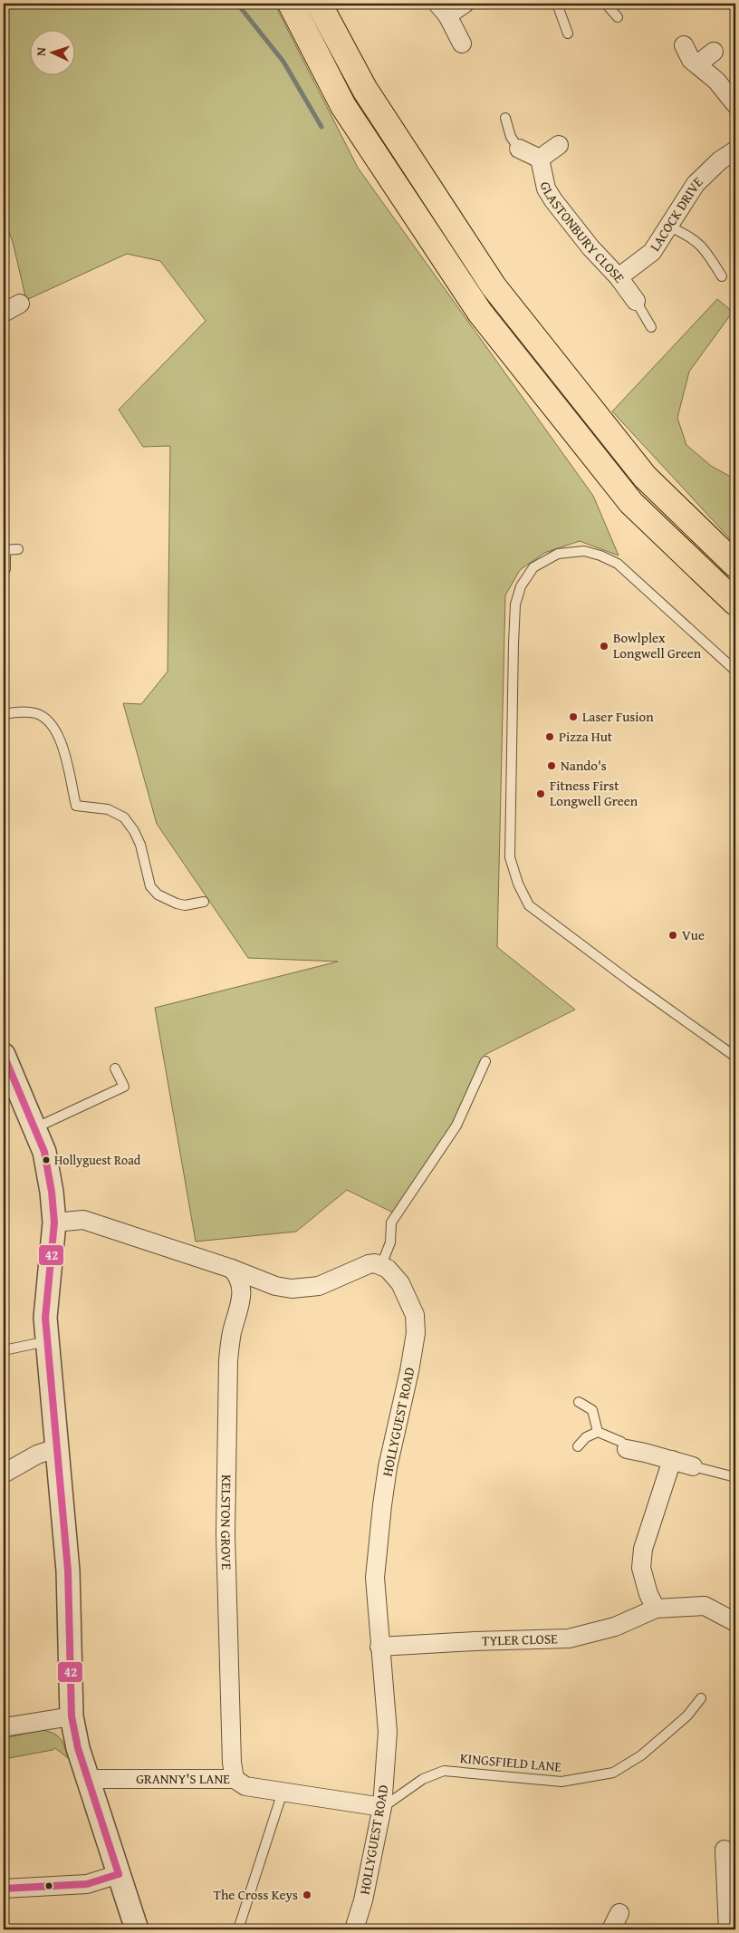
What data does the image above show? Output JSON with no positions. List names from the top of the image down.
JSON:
{
  "streets": {
    "street": [
      "LACOCK DRIVE",
      "GLASTONBURY CLOSE",
      "HOLLYGUEST ROAD",
      "KELSTON GROVE",
      "TYLER CLOSE",
      "GRANNY'S LANE"
    ],
    "lane": ["KINGSFIELD LANE"]
  },
  "crossings": [
    ["LACOCK DRIVE", "GLASTONBURY CLOSE"],
    ["HOLLYGUEST ROAD", "TYLER CLOSE"],
    ["HOLLYGUEST ROAD", "KINGSFIELD LANE"],
    ["HOLLYGUEST ROAD", "GRANNY'S LANE"],
    ["KELSTON GROVE", "GRANNY'S LANE"],
    ["KINGSFIELD LANE", "GRANNY'S LANE"]
  ],
  "places": [
    "Bowlplex Longwell Green",
    "Laser Fusion",
    "Pizza Hut",
    "Nando's",
    "Fitness First Longwell Green",
    "Vue",
    "Hollyguest Road",
    "The Cross Keys"
  ],
  "lines": ["transit line 42"],
  "north": "left"
}
